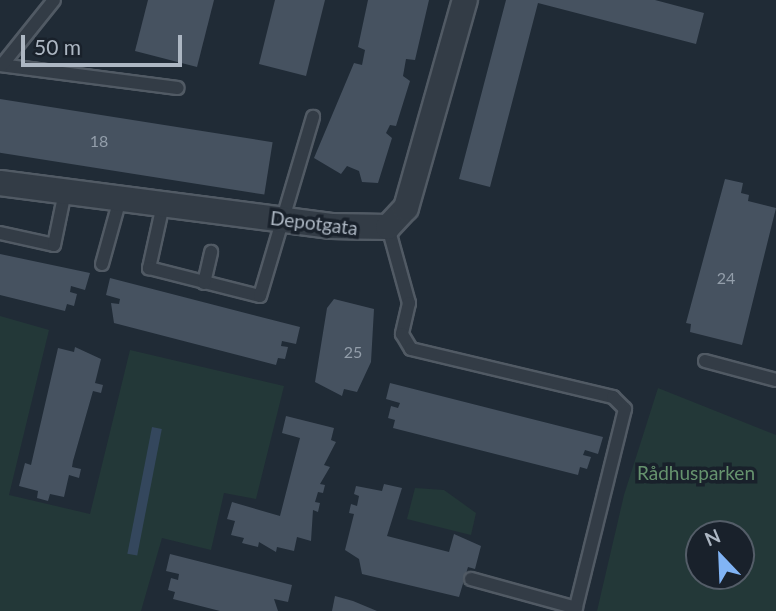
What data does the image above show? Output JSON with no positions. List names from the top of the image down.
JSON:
{
  "streets": {
    "street": ["Depotgata"]
  },
  "parks": ["Rådhusparken"],
  "house_numbers": ["18", "24", "25"],
  "scale_bar": "50 m",
  "north": "top left"
}
